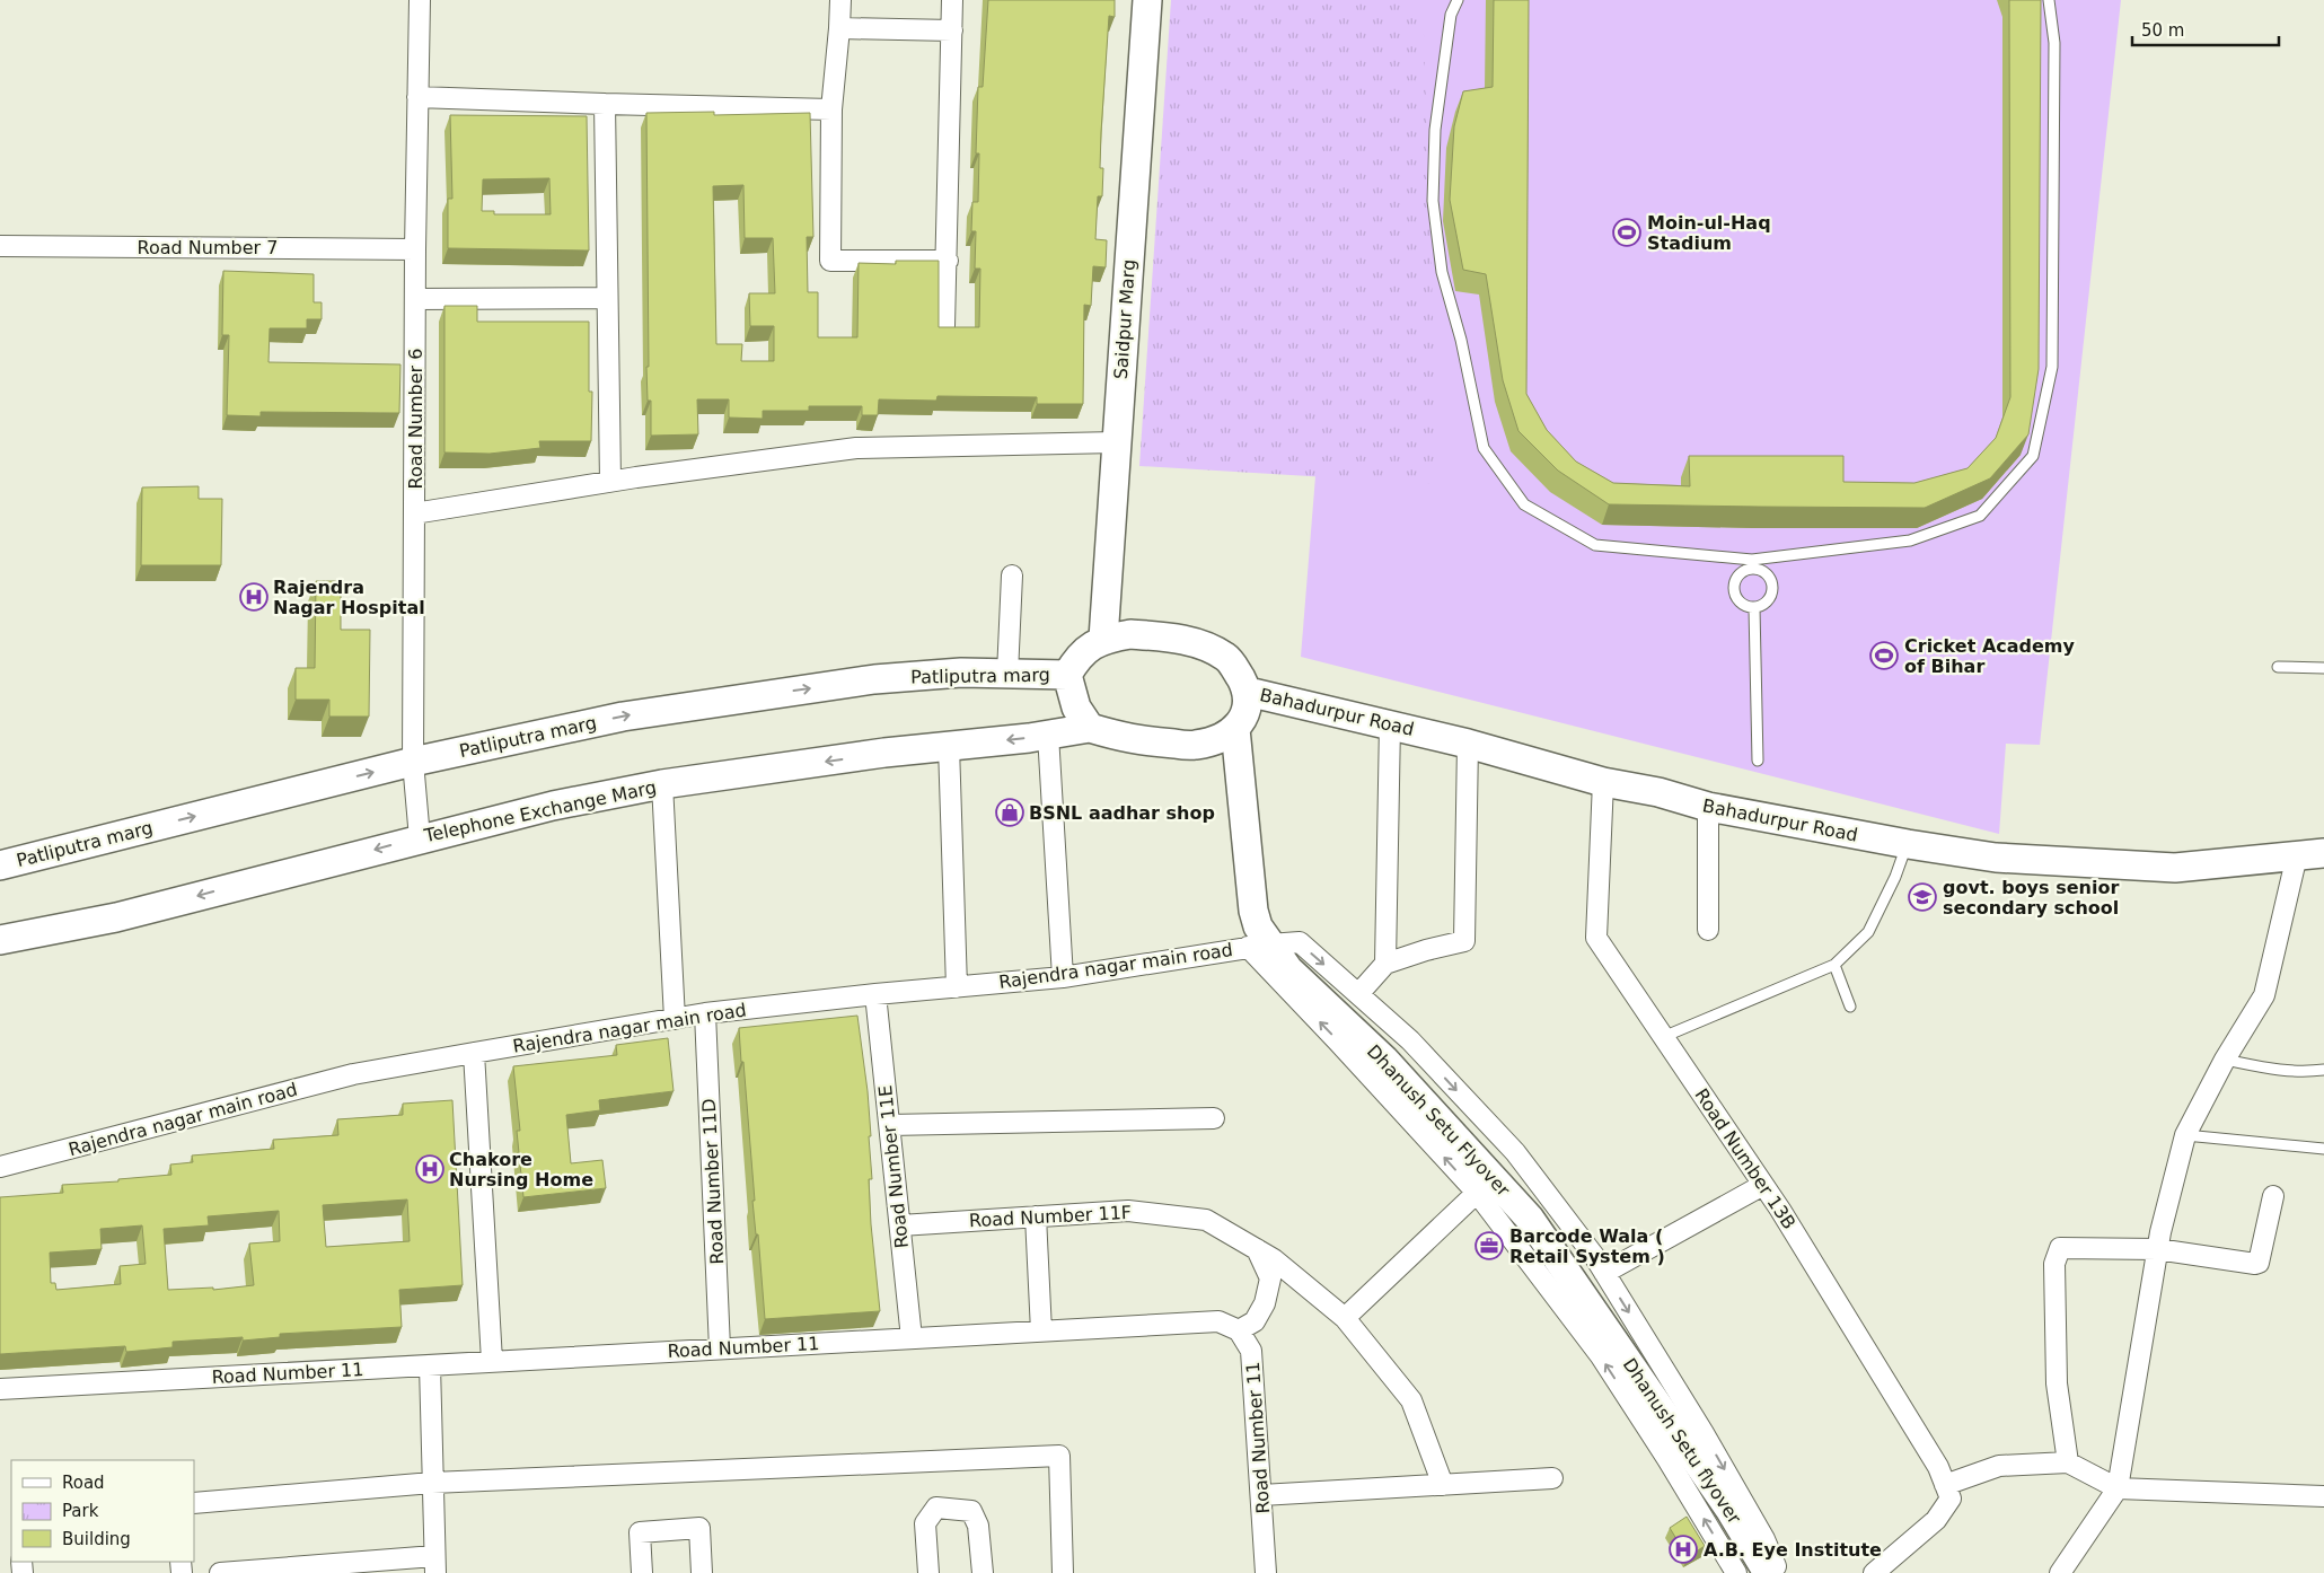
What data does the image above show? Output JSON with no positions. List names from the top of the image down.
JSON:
{
  "streets": {
    "main road": [
      "Saidpur Marg",
      "Patliputra marg",
      "Bahadurpur Road",
      "Telephone Exchange Marg",
      "Dhanush Setu Flyover",
      "Dhanush Setu flyover"
    ],
    "street": [
      "Road Number 7",
      "Road Number 6",
      "Rajendra nagar main road",
      "Road Number 13B",
      "Road Number 11E",
      "Road Number 11D",
      "Road Number 11F",
      "Road Number 11"
    ]
  },
  "crossings": [
    ["Road Number 7", "Road Number 6"],
    ["Saidpur Marg", "Patliputra marg"],
    ["Saidpur Marg", "Bahadurpur Road"],
    ["Saidpur Marg", "Telephone Exchange Marg"],
    ["Saidpur Marg", "Dhanush Setu Flyover"],
    ["Road Number 6", "Patliputra marg"],
    ["Road Number 6", "Telephone Exchange Marg"],
    ["Patliputra marg", "Bahadurpur Road"],
    ["Patliputra marg", "Telephone Exchange Marg"],
    ["Patliputra marg", "Dhanush Setu Flyover"],
    ["Bahadurpur Road", "Telephone Exchange Marg"],
    ["Bahadurpur Road", "Dhanush Setu Flyover"],
    ["Bahadurpur Road", "Road Number 13B"],
    ["Telephone Exchange Marg", "Dhanush Setu Flyover"],
    ["Rajendra nagar main road", "Dhanush Setu Flyover"],
    ["Rajendra nagar main road", "Road Number 11E"],
    ["Rajendra nagar main road", "Road Number 11D"],
    ["Dhanush Setu Flyover", "Dhanush Setu flyover"],
    ["Road Number 11E", "Road Number 11F"],
    ["Road Number 11E", "Road Number 11"],
    ["Road Number 11D", "Road Number 11"]
  ],
  "one_way": ["Patliputra marg", "Telephone Exchange Marg"],
  "places": {
    "sports": ["Moin-ul-Haq Stadium", "Cricket Academy of Bihar"],
    "hospital": ["Rajendra Nagar Hospital", "Chakore Nursing Home", "A.B. Eye Institute"],
    "shop": ["BSNL aadhar shop"],
    "school or university": ["govt. boys senior secondary school"],
    "office": ["Barcode Wala ( Retail System )"]
  },
  "legend": ["Road", "Park", "Building"],
  "scale_bar": "50 m"
}
